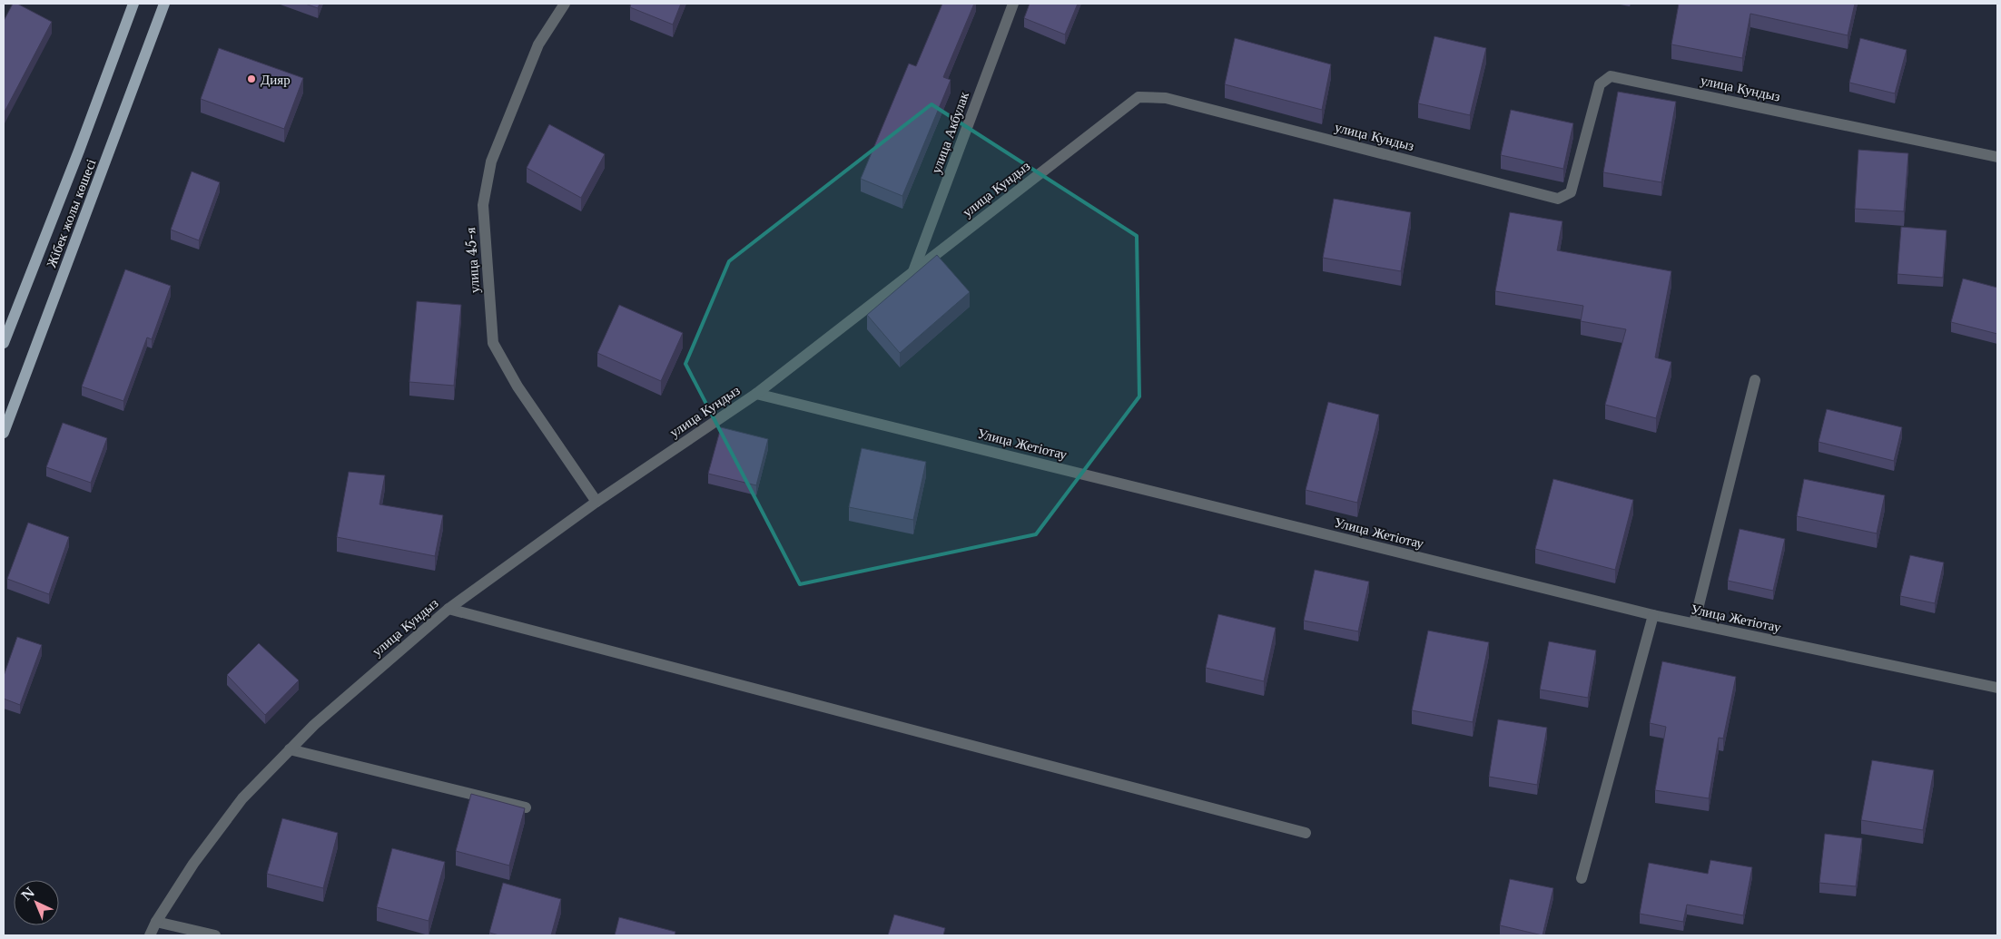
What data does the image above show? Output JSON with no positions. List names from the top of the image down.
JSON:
{
  "streets": {
    "main road": ["Жібек жолы көшесі"],
    "street": [
      "улица Кундыз",
      "улица Акбулак",
      "улица 45-я",
      "Улица Жетіотау"
    ]
  },
  "crossings": [
    ["улица Кундыз", "улица Акбулак"],
    ["улица Кундыз", "улица 45-я"],
    ["улица Кундыз", "Улица Жетіотау"]
  ],
  "places": ["Дияр"],
  "north": "top left"
}
